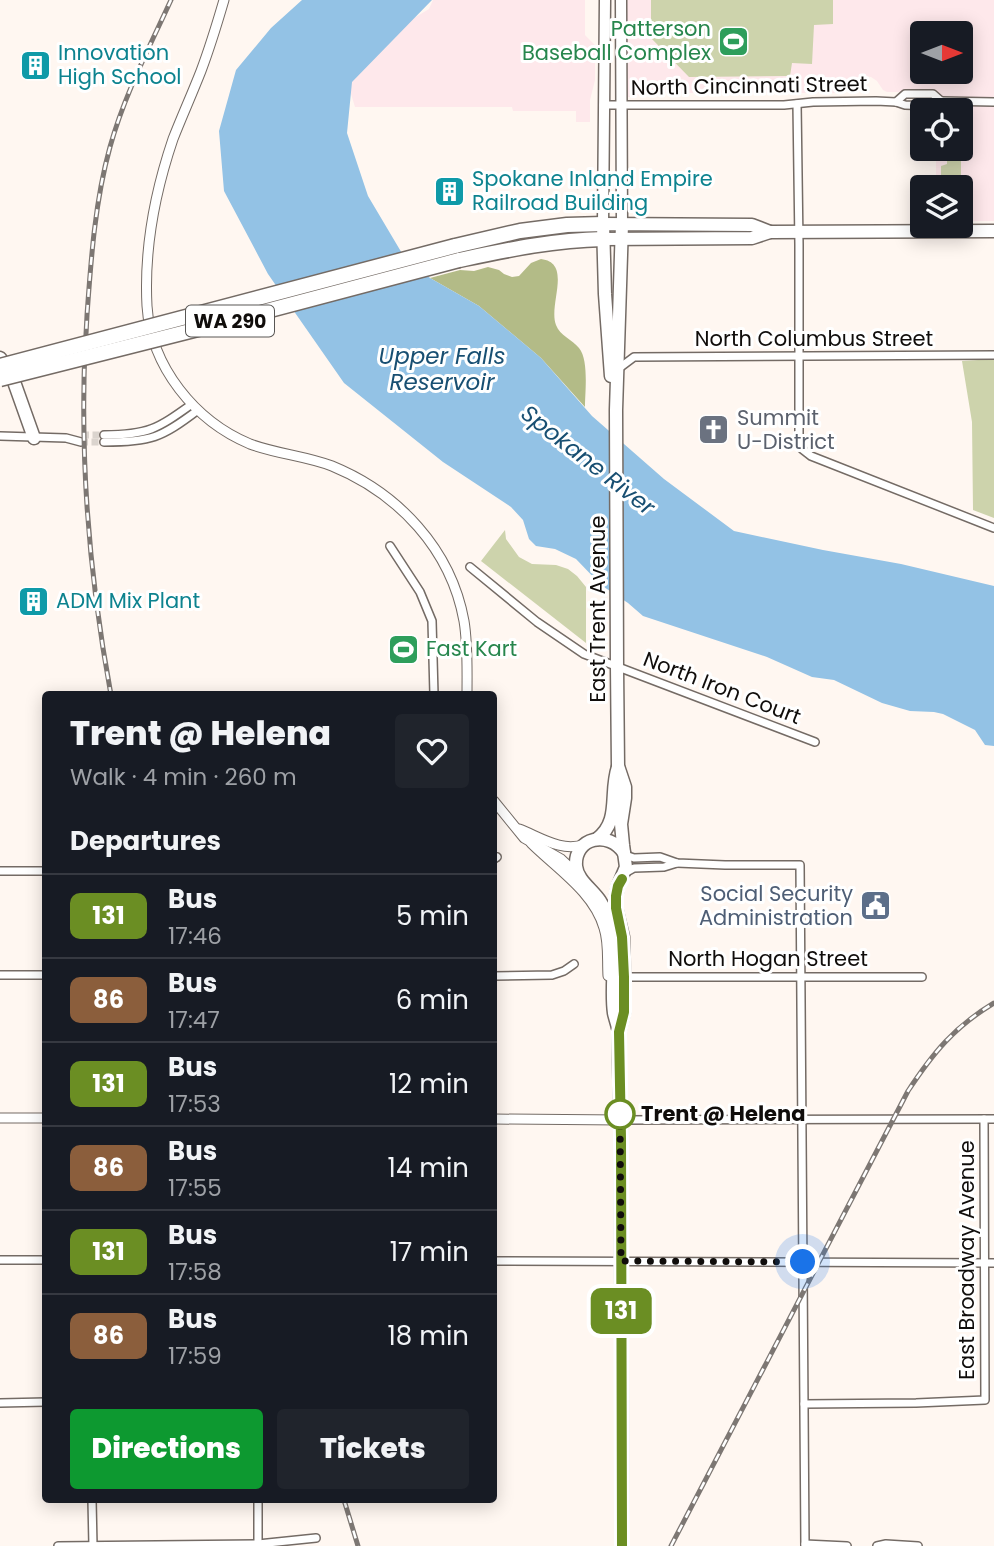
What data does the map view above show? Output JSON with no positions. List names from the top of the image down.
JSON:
{
  "streets": {
    "highway": ["WA 290"],
    "main road": ["East Trent Avenue"],
    "street": [
      "North Cincinnati Street",
      "North Columbus Street",
      "North Iron Court",
      "North Hogan Street",
      "East Broadway Avenue"
    ]
  },
  "crossings": [
    ["WA 290", "East Trent Avenue"],
    ["East Trent Avenue", "North Iron Court"]
  ],
  "water": ["Upper Falls Reservoir", "Spokane River"],
  "places": {
    "sports": ["Patterson Baseball Complex", "Fast Kart"],
    "building": ["Innovation High School", "Spokane Inland Empire Railroad Building", "ADM Mix Plant"],
    "church": ["Summit U-District"],
    "public building": ["Social Security Administration"],
    "other": ["Trent @ Helena"]
  },
  "lines": ["bus line 131"],
  "north": "right",
  "page": {
    "on_map": "131",
    "heading": [
      ["Trent @ Helena", "Walk · 4 min · 260 m"],
      "Departures"
    ],
    "list": [
      {
        "mark": "131",
        "name": "Bus",
        "note": "17:46",
        "value": "5 min"
      },
      {
        "mark": "86",
        "name": "Bus",
        "note": "17:47",
        "value": "6 min"
      },
      {
        "mark": "131",
        "name": "Bus",
        "note": "17:53",
        "value": "12 min"
      },
      {
        "mark": "86",
        "name": "Bus",
        "note": "17:55",
        "value": "14 min"
      },
      {
        "mark": "131",
        "name": "Bus",
        "note": "17:58",
        "value": "17 min"
      },
      {
        "mark": "86",
        "name": "Bus",
        "note": "17:59",
        "value": "18 min"
      }
    ],
    "buttons": ["Directions", "Tickets"]
  }
}
